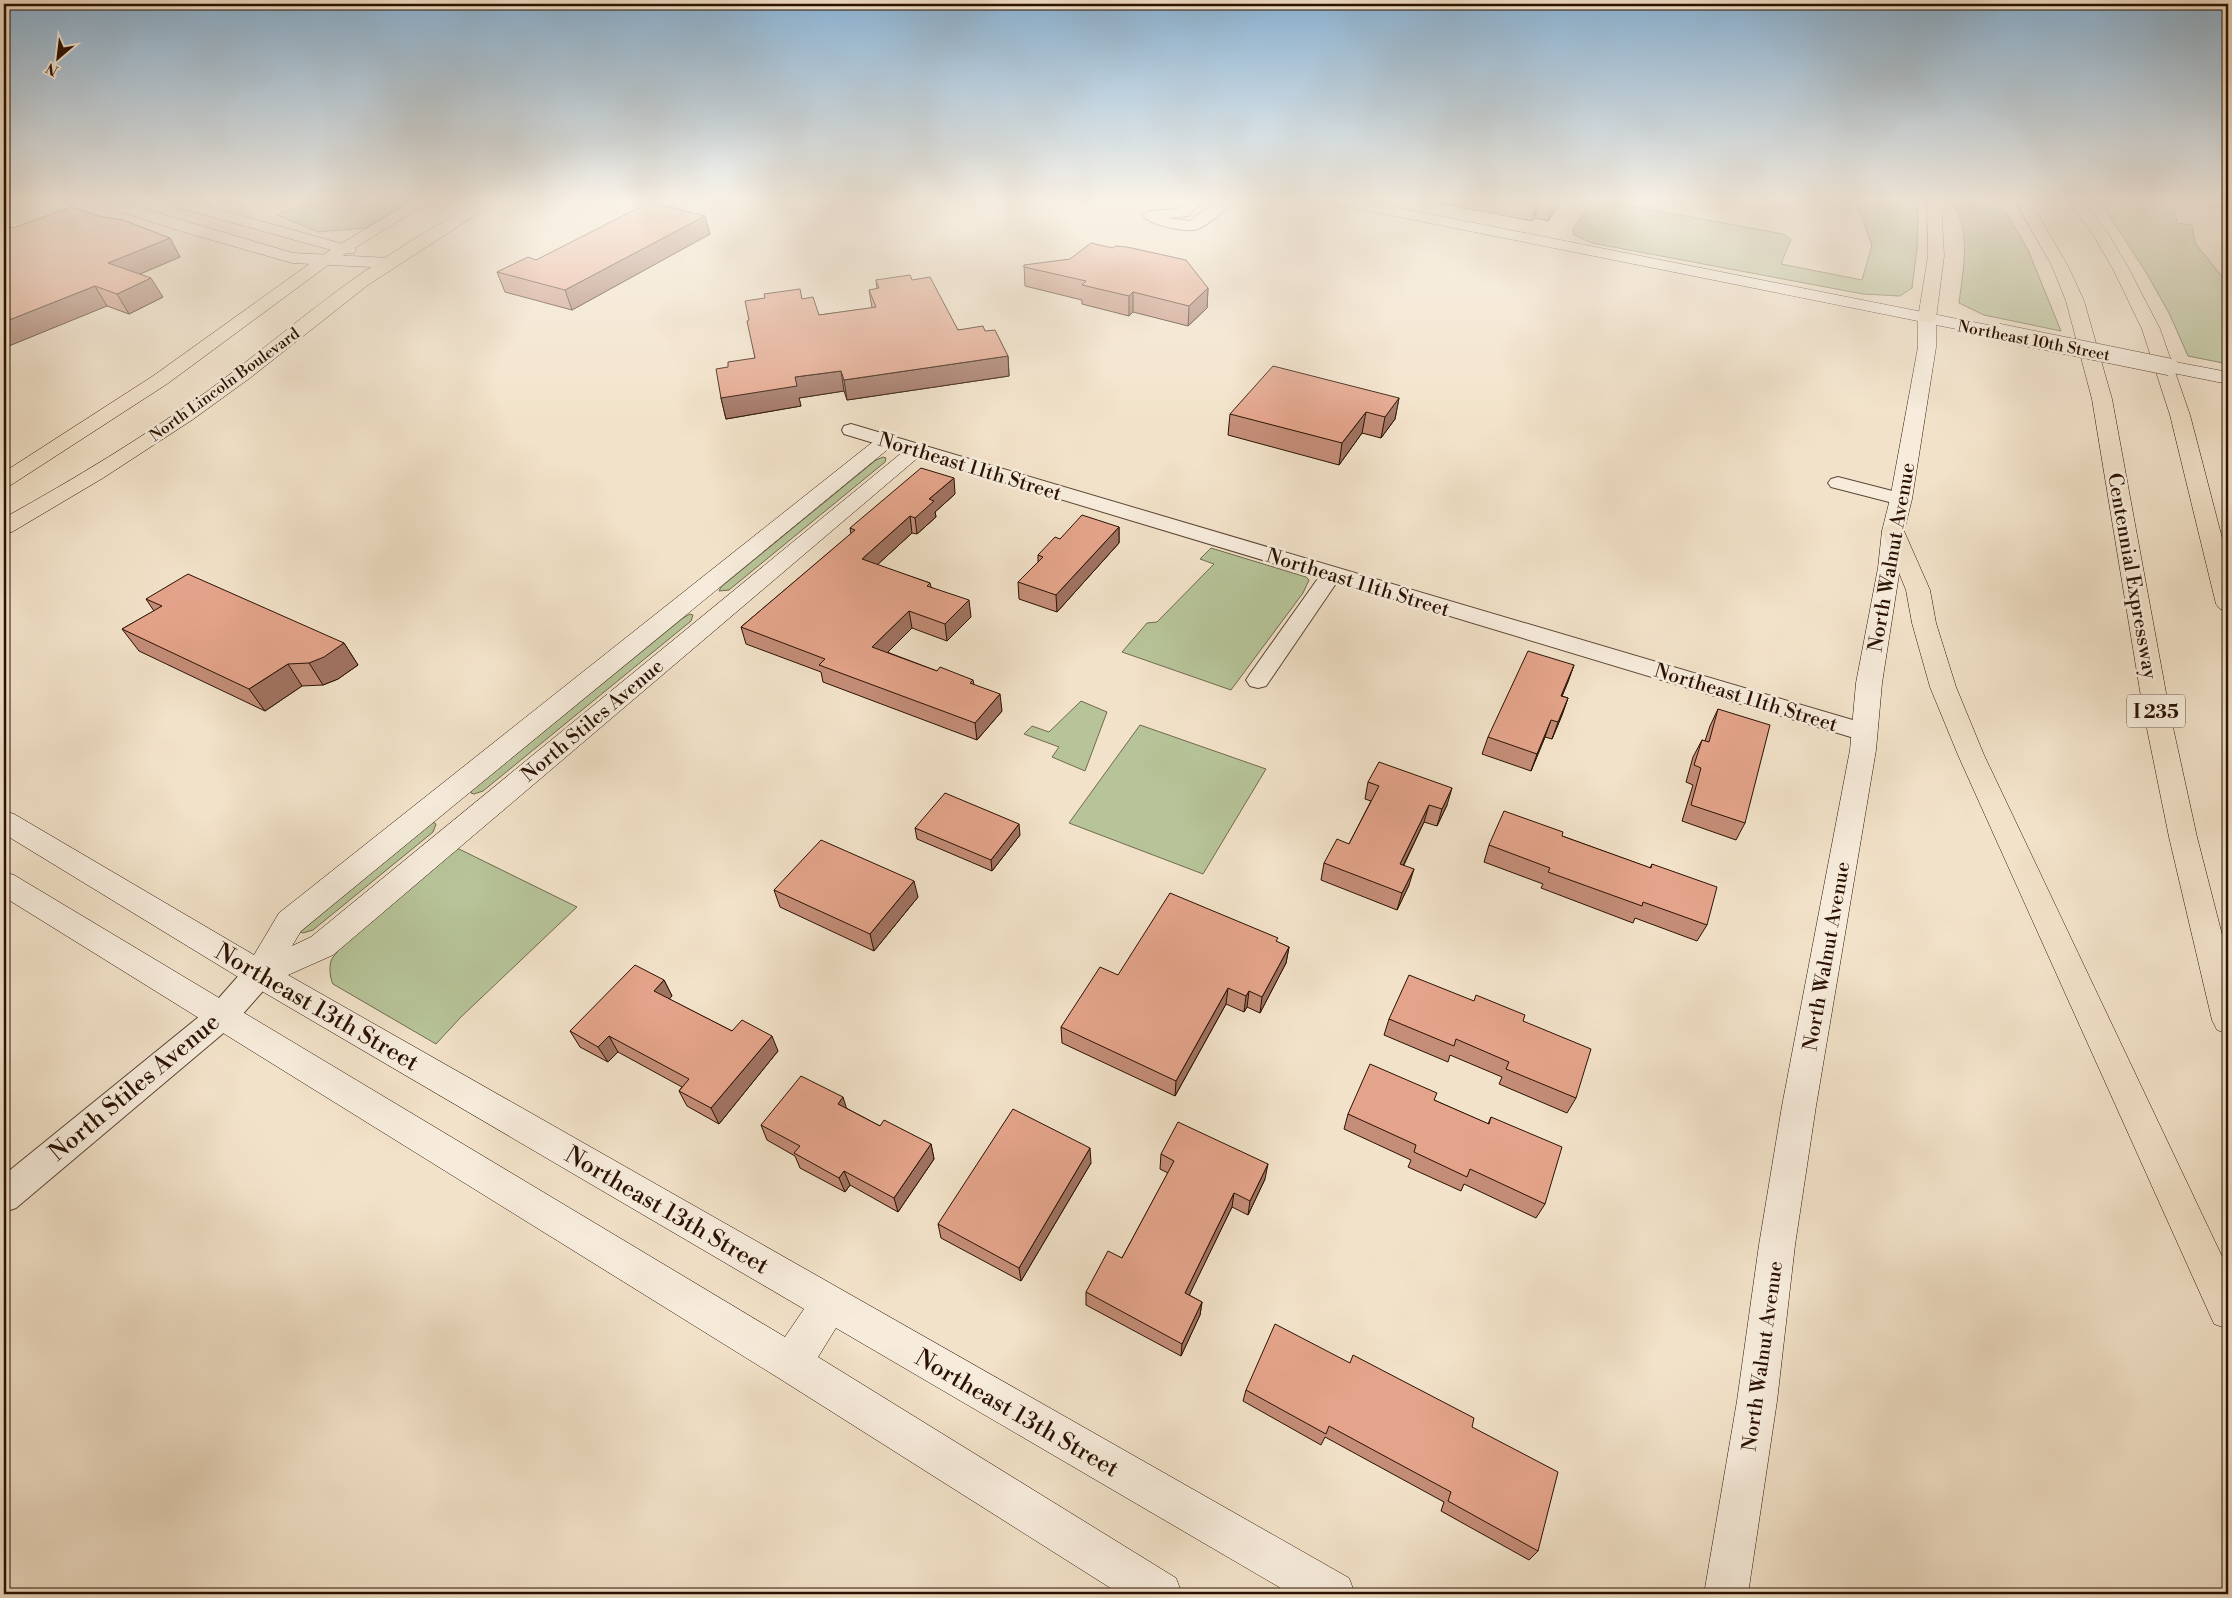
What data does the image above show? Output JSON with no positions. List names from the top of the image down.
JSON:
{
  "streets": {
    "main road": [
      "Northeast 10th Street",
      "North Lincoln Boulevard",
      "North Walnut Avenue",
      "Centennial Expressway",
      "I 235",
      "North Stiles Avenue",
      "Northeast 13th Street"
    ],
    "street": ["Northeast 11th Street"]
  },
  "crossings": [
    ["Northeast 10th Street", "North Walnut Avenue"],
    ["Northeast 11th Street", "North Walnut Avenue"],
    ["Northeast 11th Street", "North Stiles Avenue"],
    ["North Stiles Avenue", "Northeast 13th Street"]
  ],
  "north": "bottom left"
}
